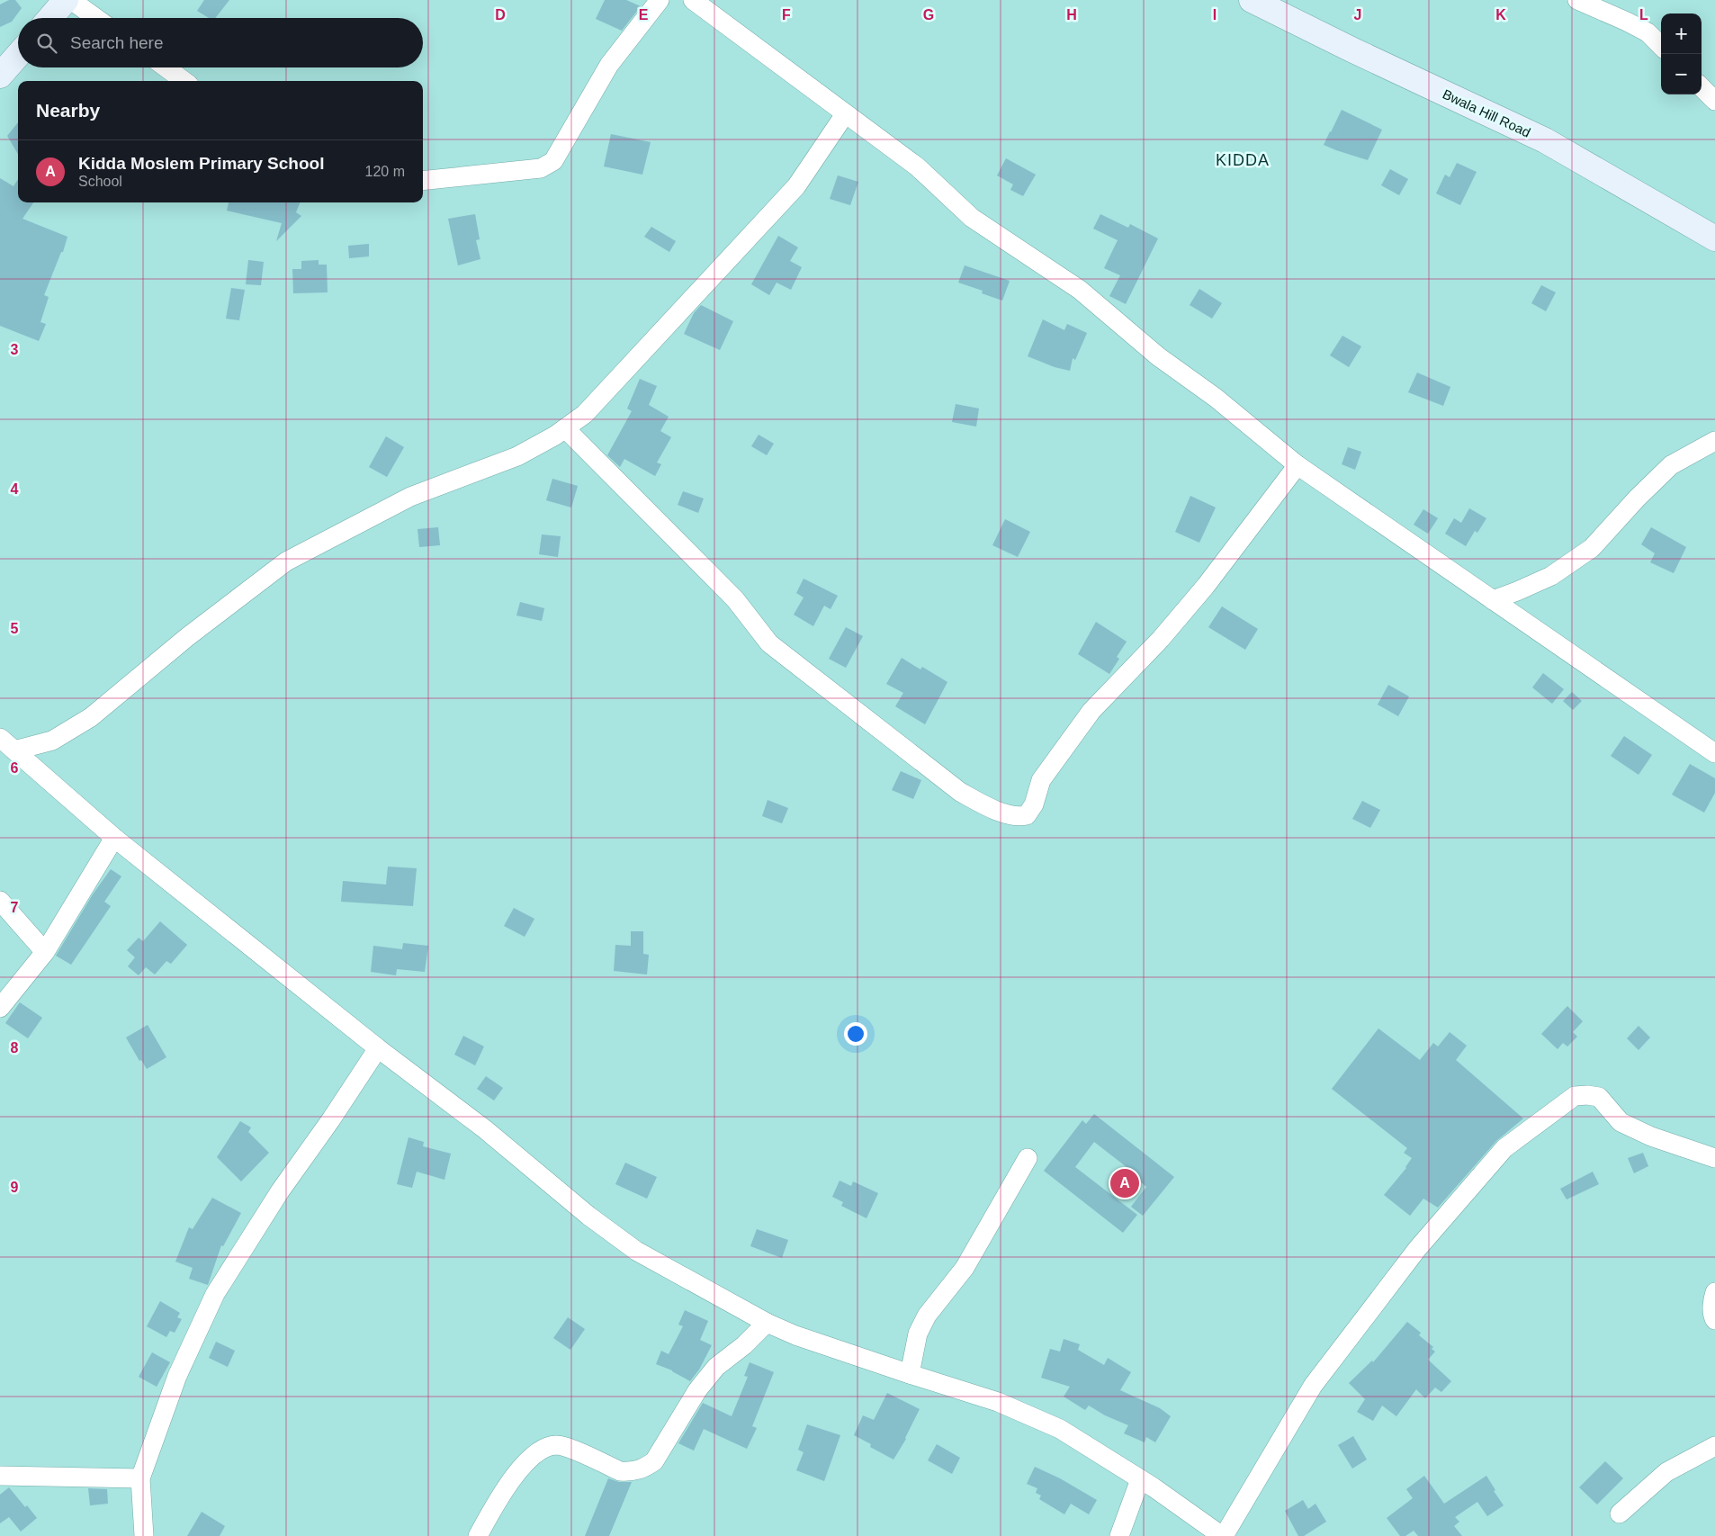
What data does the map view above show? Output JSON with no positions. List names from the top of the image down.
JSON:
{
  "streets": {
    "street": ["Bwala Hill Road"]
  },
  "districts": ["KIDDA"],
  "page": {
    "map_buttons": ["+", "−"],
    "search": "Search here",
    "heading": "Nearby",
    "list": [
      {
        "mark": "A",
        "name": "Kidda Moslem Primary School",
        "note": "School",
        "value": "120 m"
      }
    ],
    "pins": "A"
  },
  "grid": {
    "columns": [
      "D",
      "E",
      "F",
      "G",
      "H",
      "I",
      "J",
      "K",
      "L"
    ],
    "rows": [
      "3",
      "4",
      "5",
      "6",
      "7",
      "8",
      "9"
    ]
  }
}
